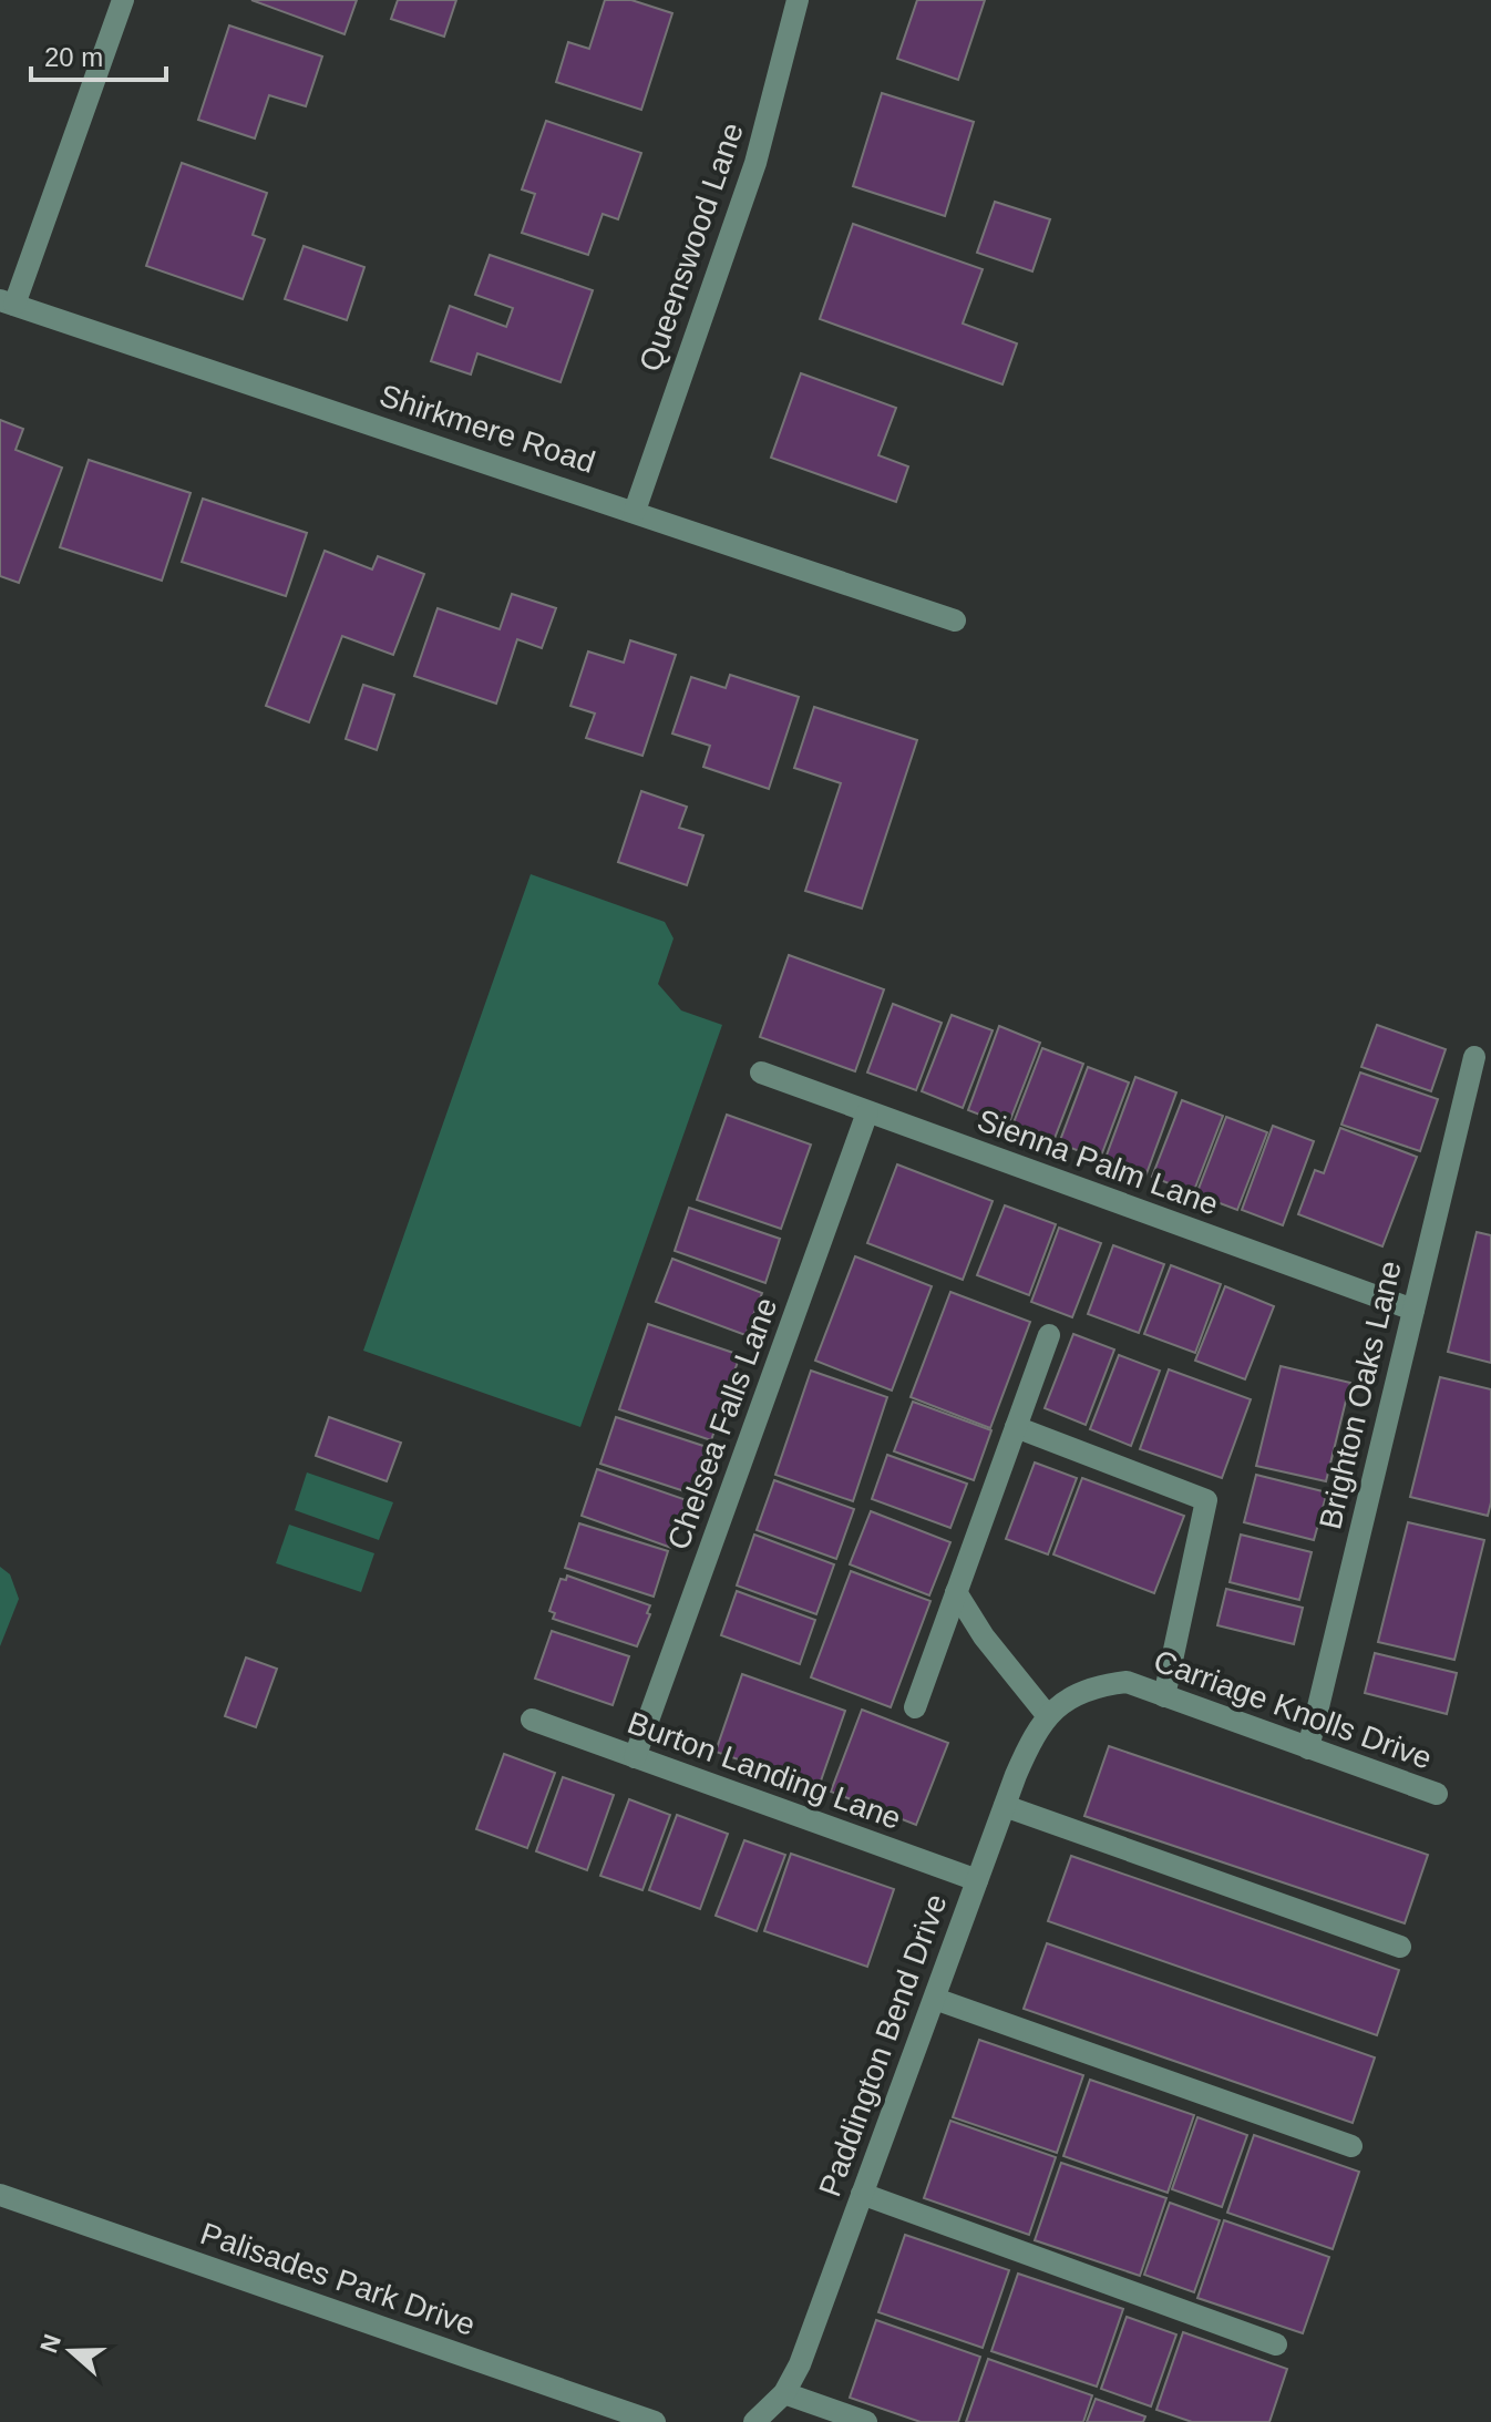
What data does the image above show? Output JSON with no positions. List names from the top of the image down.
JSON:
{
  "streets": {
    "street": [
      "Queenswood Lane",
      "Shirkmere Road",
      "Sienna Palm Lane",
      "Brighton Oaks Lane",
      "Chelsea Falls Lane",
      "Carriage Knolls Drive",
      "Burton Landing Lane",
      "Paddington Bend Drive",
      "Palisades Park Drive"
    ]
  },
  "crossings": [
    ["Queenswood Lane", "Shirkmere Road"],
    ["Sienna Palm Lane", "Brighton Oaks Lane"],
    ["Sienna Palm Lane", "Chelsea Falls Lane"],
    ["Brighton Oaks Lane", "Carriage Knolls Drive"],
    ["Chelsea Falls Lane", "Burton Landing Lane"],
    ["Carriage Knolls Drive", "Paddington Bend Drive"],
    ["Burton Landing Lane", "Paddington Bend Drive"]
  ],
  "scale_bar": "20 m",
  "north": "left"
}
